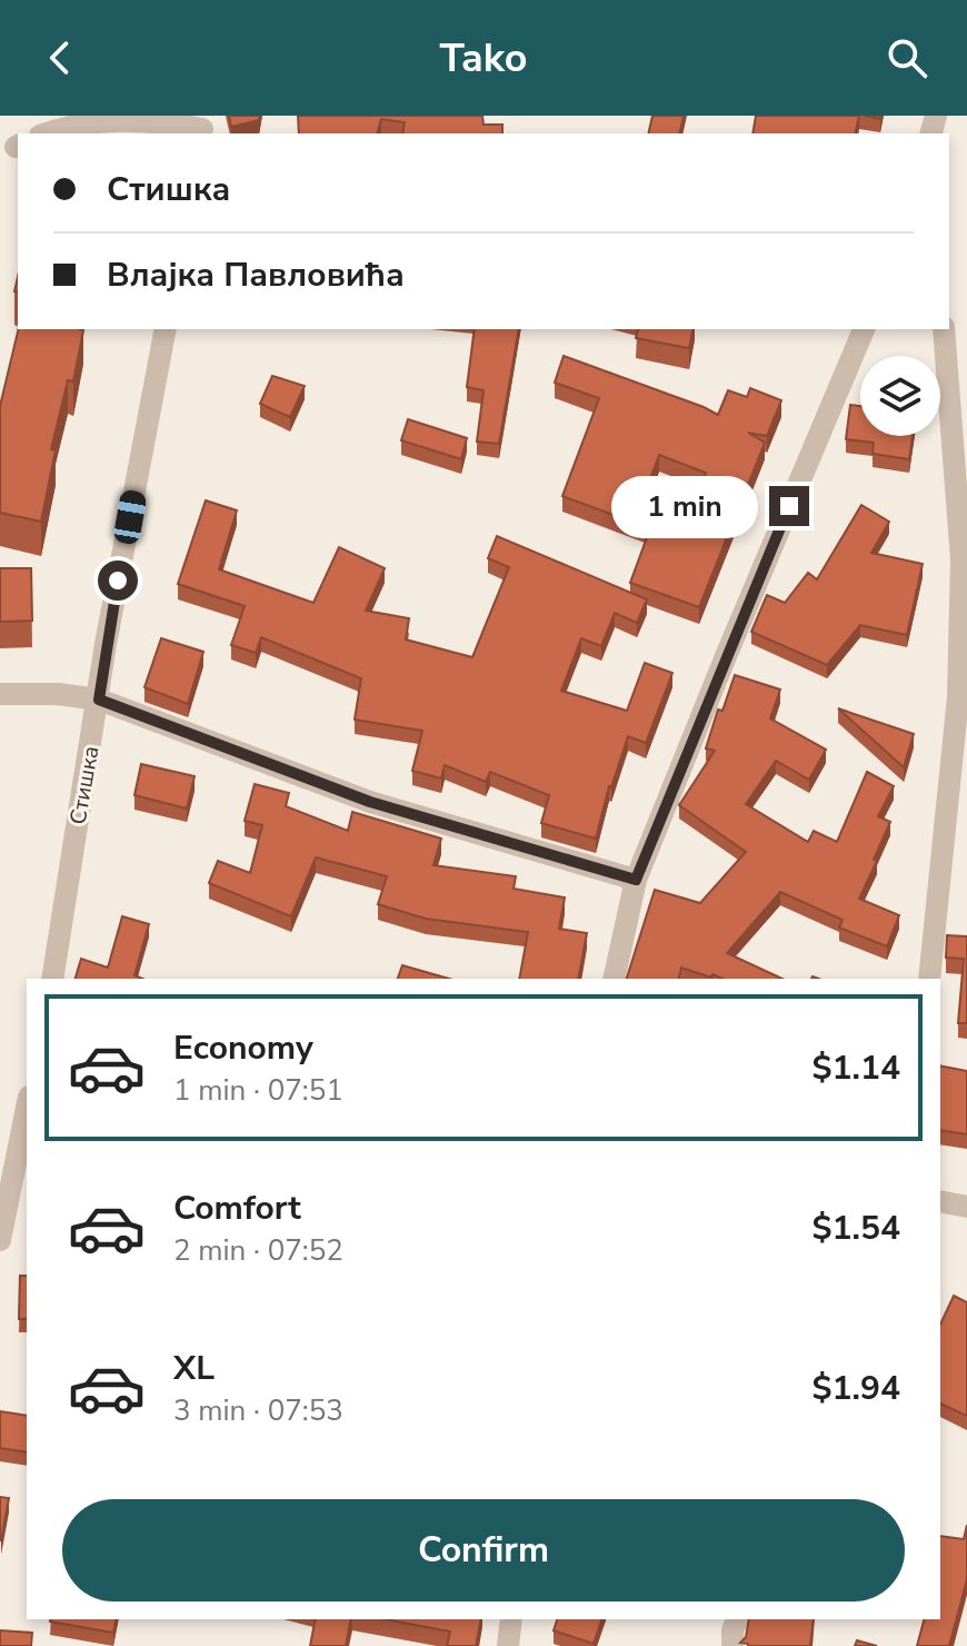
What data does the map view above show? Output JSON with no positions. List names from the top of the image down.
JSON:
{
  "streets": {
    "street": ["Стишка"]
  },
  "page": {
    "header": "Tako",
    "banner": ["Стишка", "Влајка Павловића"],
    "bubble": "1 min",
    "list": [
      {
        "name": "Economy",
        "note": "1 min · 07:51",
        "value": "$1.14"
      },
      {
        "name": "Comfort",
        "note": "2 min · 07:52",
        "value": "$1.54"
      },
      {
        "name": "XL",
        "note": "3 min · 07:53",
        "value": "$1.94"
      }
    ],
    "buttons": "Confirm"
  }
}
